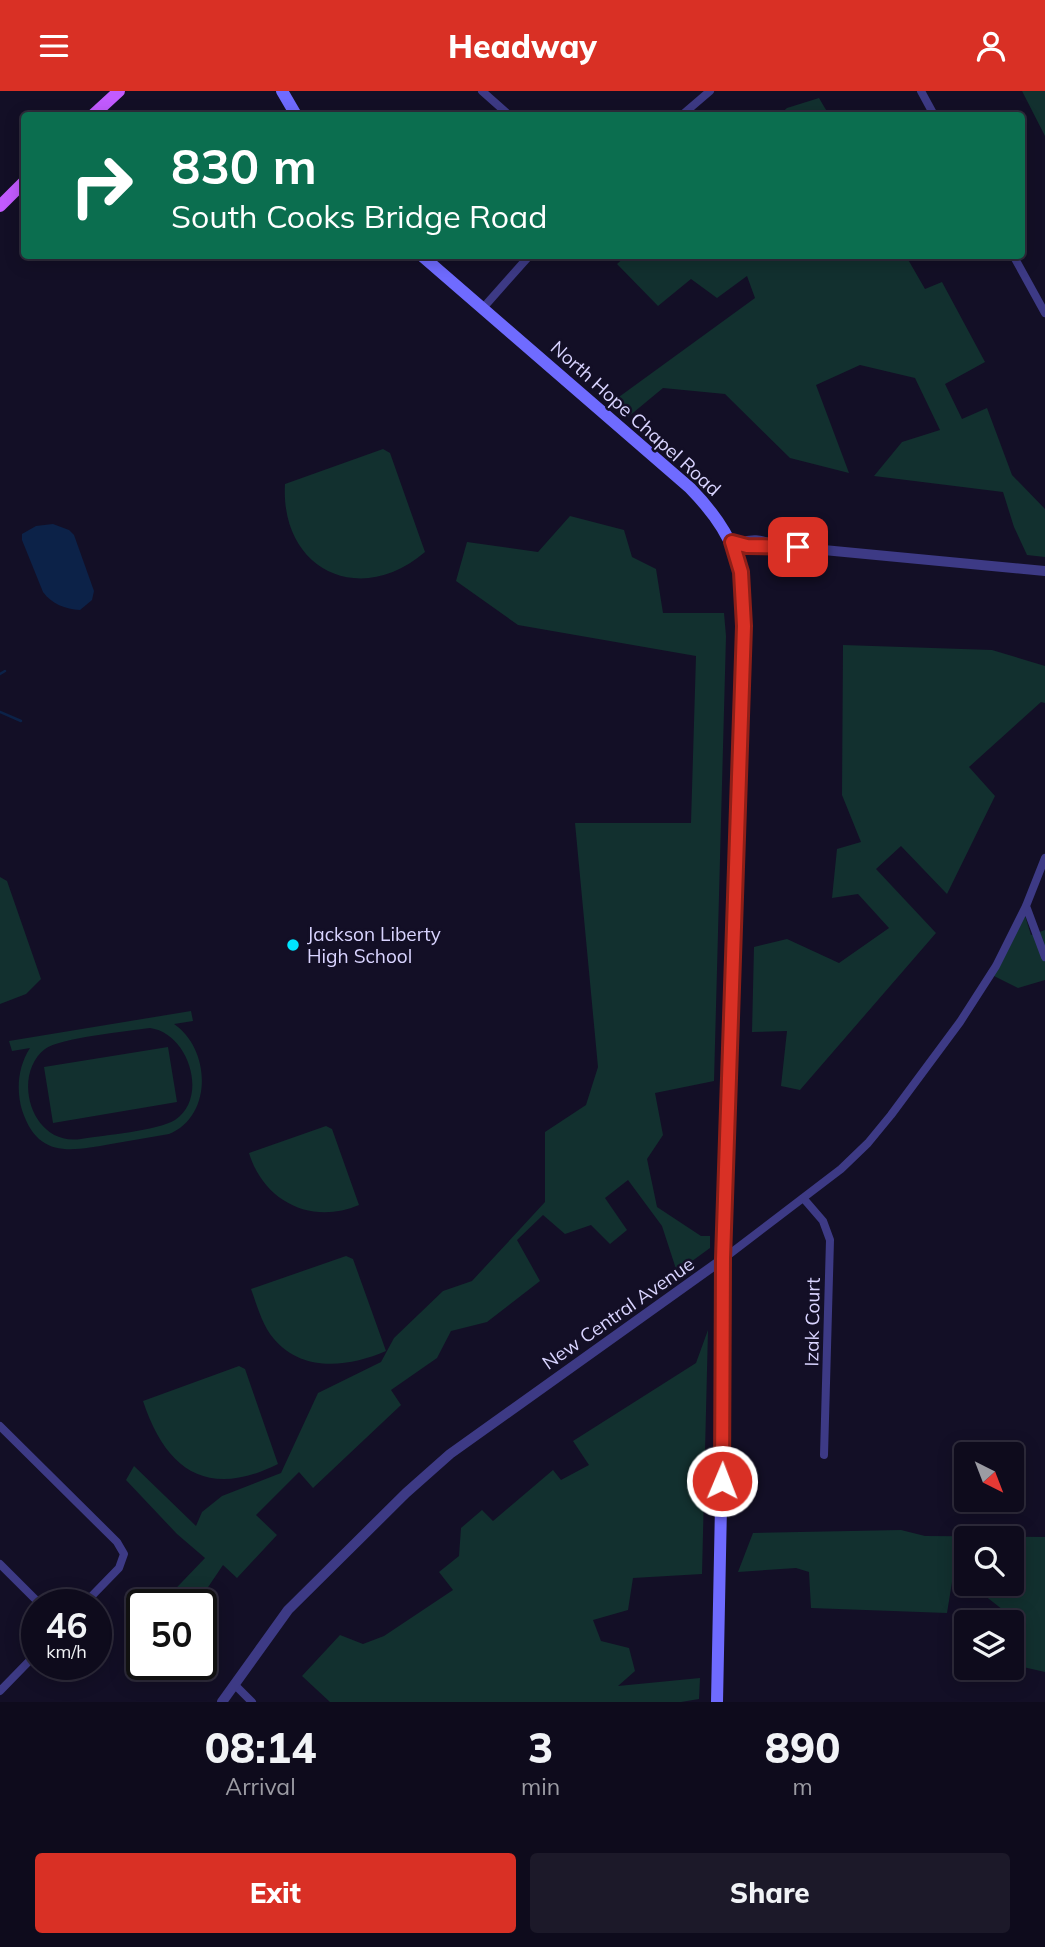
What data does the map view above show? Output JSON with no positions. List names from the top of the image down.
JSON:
{
  "streets": {
    "main road": ["North Hope Chapel Road"],
    "street": ["New Central Avenue", "Izak Court"]
  },
  "crossings": [
    ["North Hope Chapel Road", "New Central Avenue"],
    ["New Central Avenue", "Izak Court"]
  ],
  "places": ["Jackson Liberty High School"],
  "north": "bottom right",
  "page": {
    "header": "Headway",
    "turn": ["830 m", "South Cooks Bridge Road"],
    "speed": "46 km/h",
    "limit": "50",
    "eta": [
      "08:14",
      "Arrival",
      "3",
      "min",
      "890",
      "m"
    ],
    "buttons": ["Exit", "Share"]
  }
}
